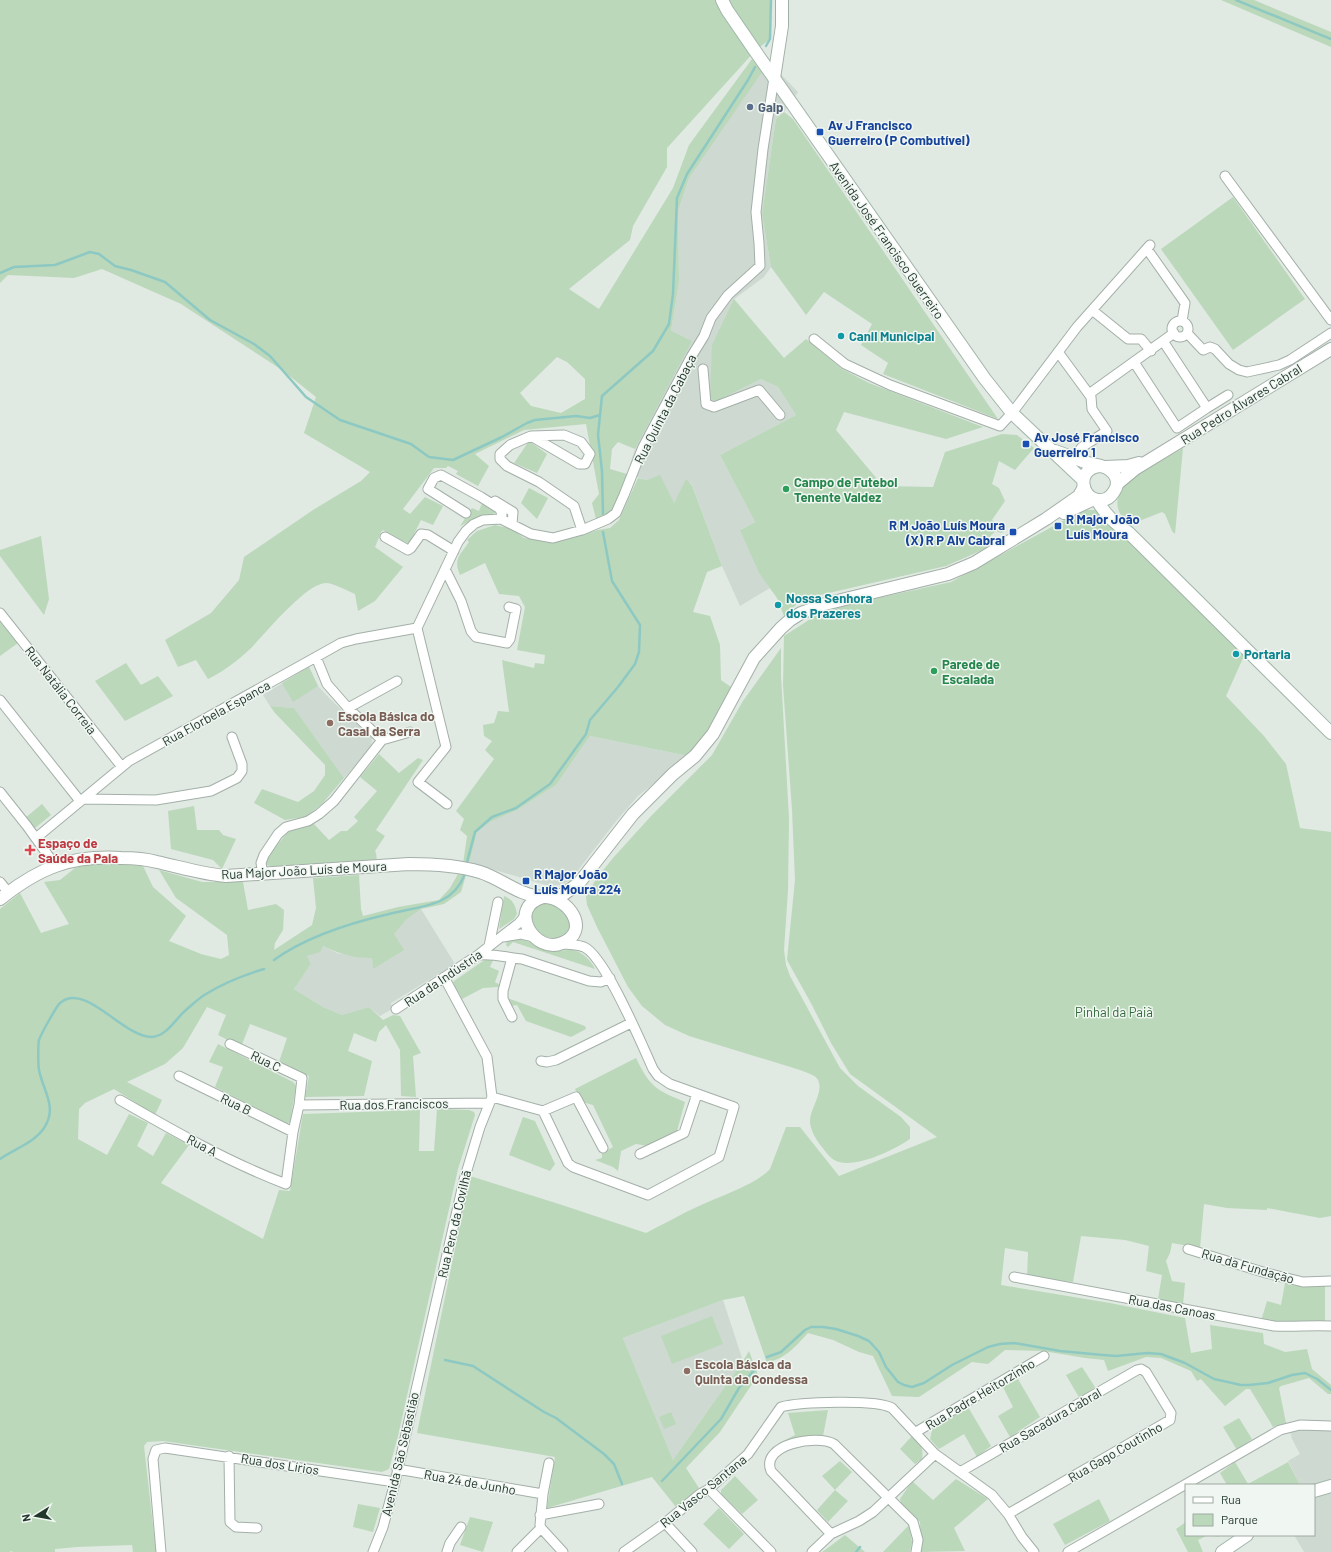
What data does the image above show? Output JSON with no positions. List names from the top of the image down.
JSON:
{
  "streets": {
    "street": [
      "Avenida José Francisco Guerreiro",
      "Rua Pedro Álvares Cabral",
      "Rua Quinta da Cabaça",
      "Rua Natália Correia",
      "Rua Florbela Espanca",
      "Rua Major João Luís de Moura",
      "Rua da Indústria",
      "Rua C",
      "Rua B",
      "Rua dos Franciscos",
      "Rua A",
      "Rua Pero da Covilhã",
      "Rua da Fundação",
      "Rua das Canoas",
      "Rua Padre Heitorzinho",
      "Rua Sacadura Cabral",
      "Rua Gago Coutinho",
      "Avenida São Sebastião",
      "Rua dos Lírios",
      "Rua 24 de Junho",
      "Rua Vasco Santana"
    ]
  },
  "crossings": [
    ["Avenida José Francisco Guerreiro", "Rua Quinta da Cabaça"],
    ["Rua Natália Correia", "Rua Florbela Espanca"],
    ["Rua Major João Luís de Moura", "Rua da Indústria"],
    ["Rua C", "Rua dos Franciscos"],
    ["Rua B", "Rua A"],
    ["Rua dos Franciscos", "Rua Pero da Covilhã"],
    ["Rua Pero da Covilhã", "Avenida São Sebastião"],
    ["Rua Padre Heitorzinho", "Rua Vasco Santana"],
    ["Rua Sacadura Cabral", "Rua Gago Coutinho"],
    ["Rua Sacadura Cabral", "Rua Vasco Santana"],
    ["Rua Gago Coutinho", "Rua Vasco Santana"],
    ["Avenida São Sebastião", "Rua dos Lírios"],
    ["Avenida São Sebastião", "Rua 24 de Junho"]
  ],
  "parks": ["Pinhal da Paiã"],
  "places": {
    "other": [
      "Galp",
      "Canil Municipal",
      "Campo de Futebol Tenente Valdez",
      "Nossa Senhora dos Prazeres",
      "Portaria",
      "Parede de Escalada",
      "Escola Básica do Casal da Serra",
      "Escola Básica da Quinta da Condessa"
    ],
    "transit": [
      "Av J Francisco Guerreiro (P Combutível)",
      "Av José Francisco Guerreiro 1",
      "R Major João Luís Moura",
      "R M João Luís Moura (X) R P Alv Cabral",
      "R Major João Luís Moura 224"
    ],
    "health": ["Espaço de Saúde da Paia"]
  },
  "legend": ["Rua", "Parque"],
  "north": "left"
}
